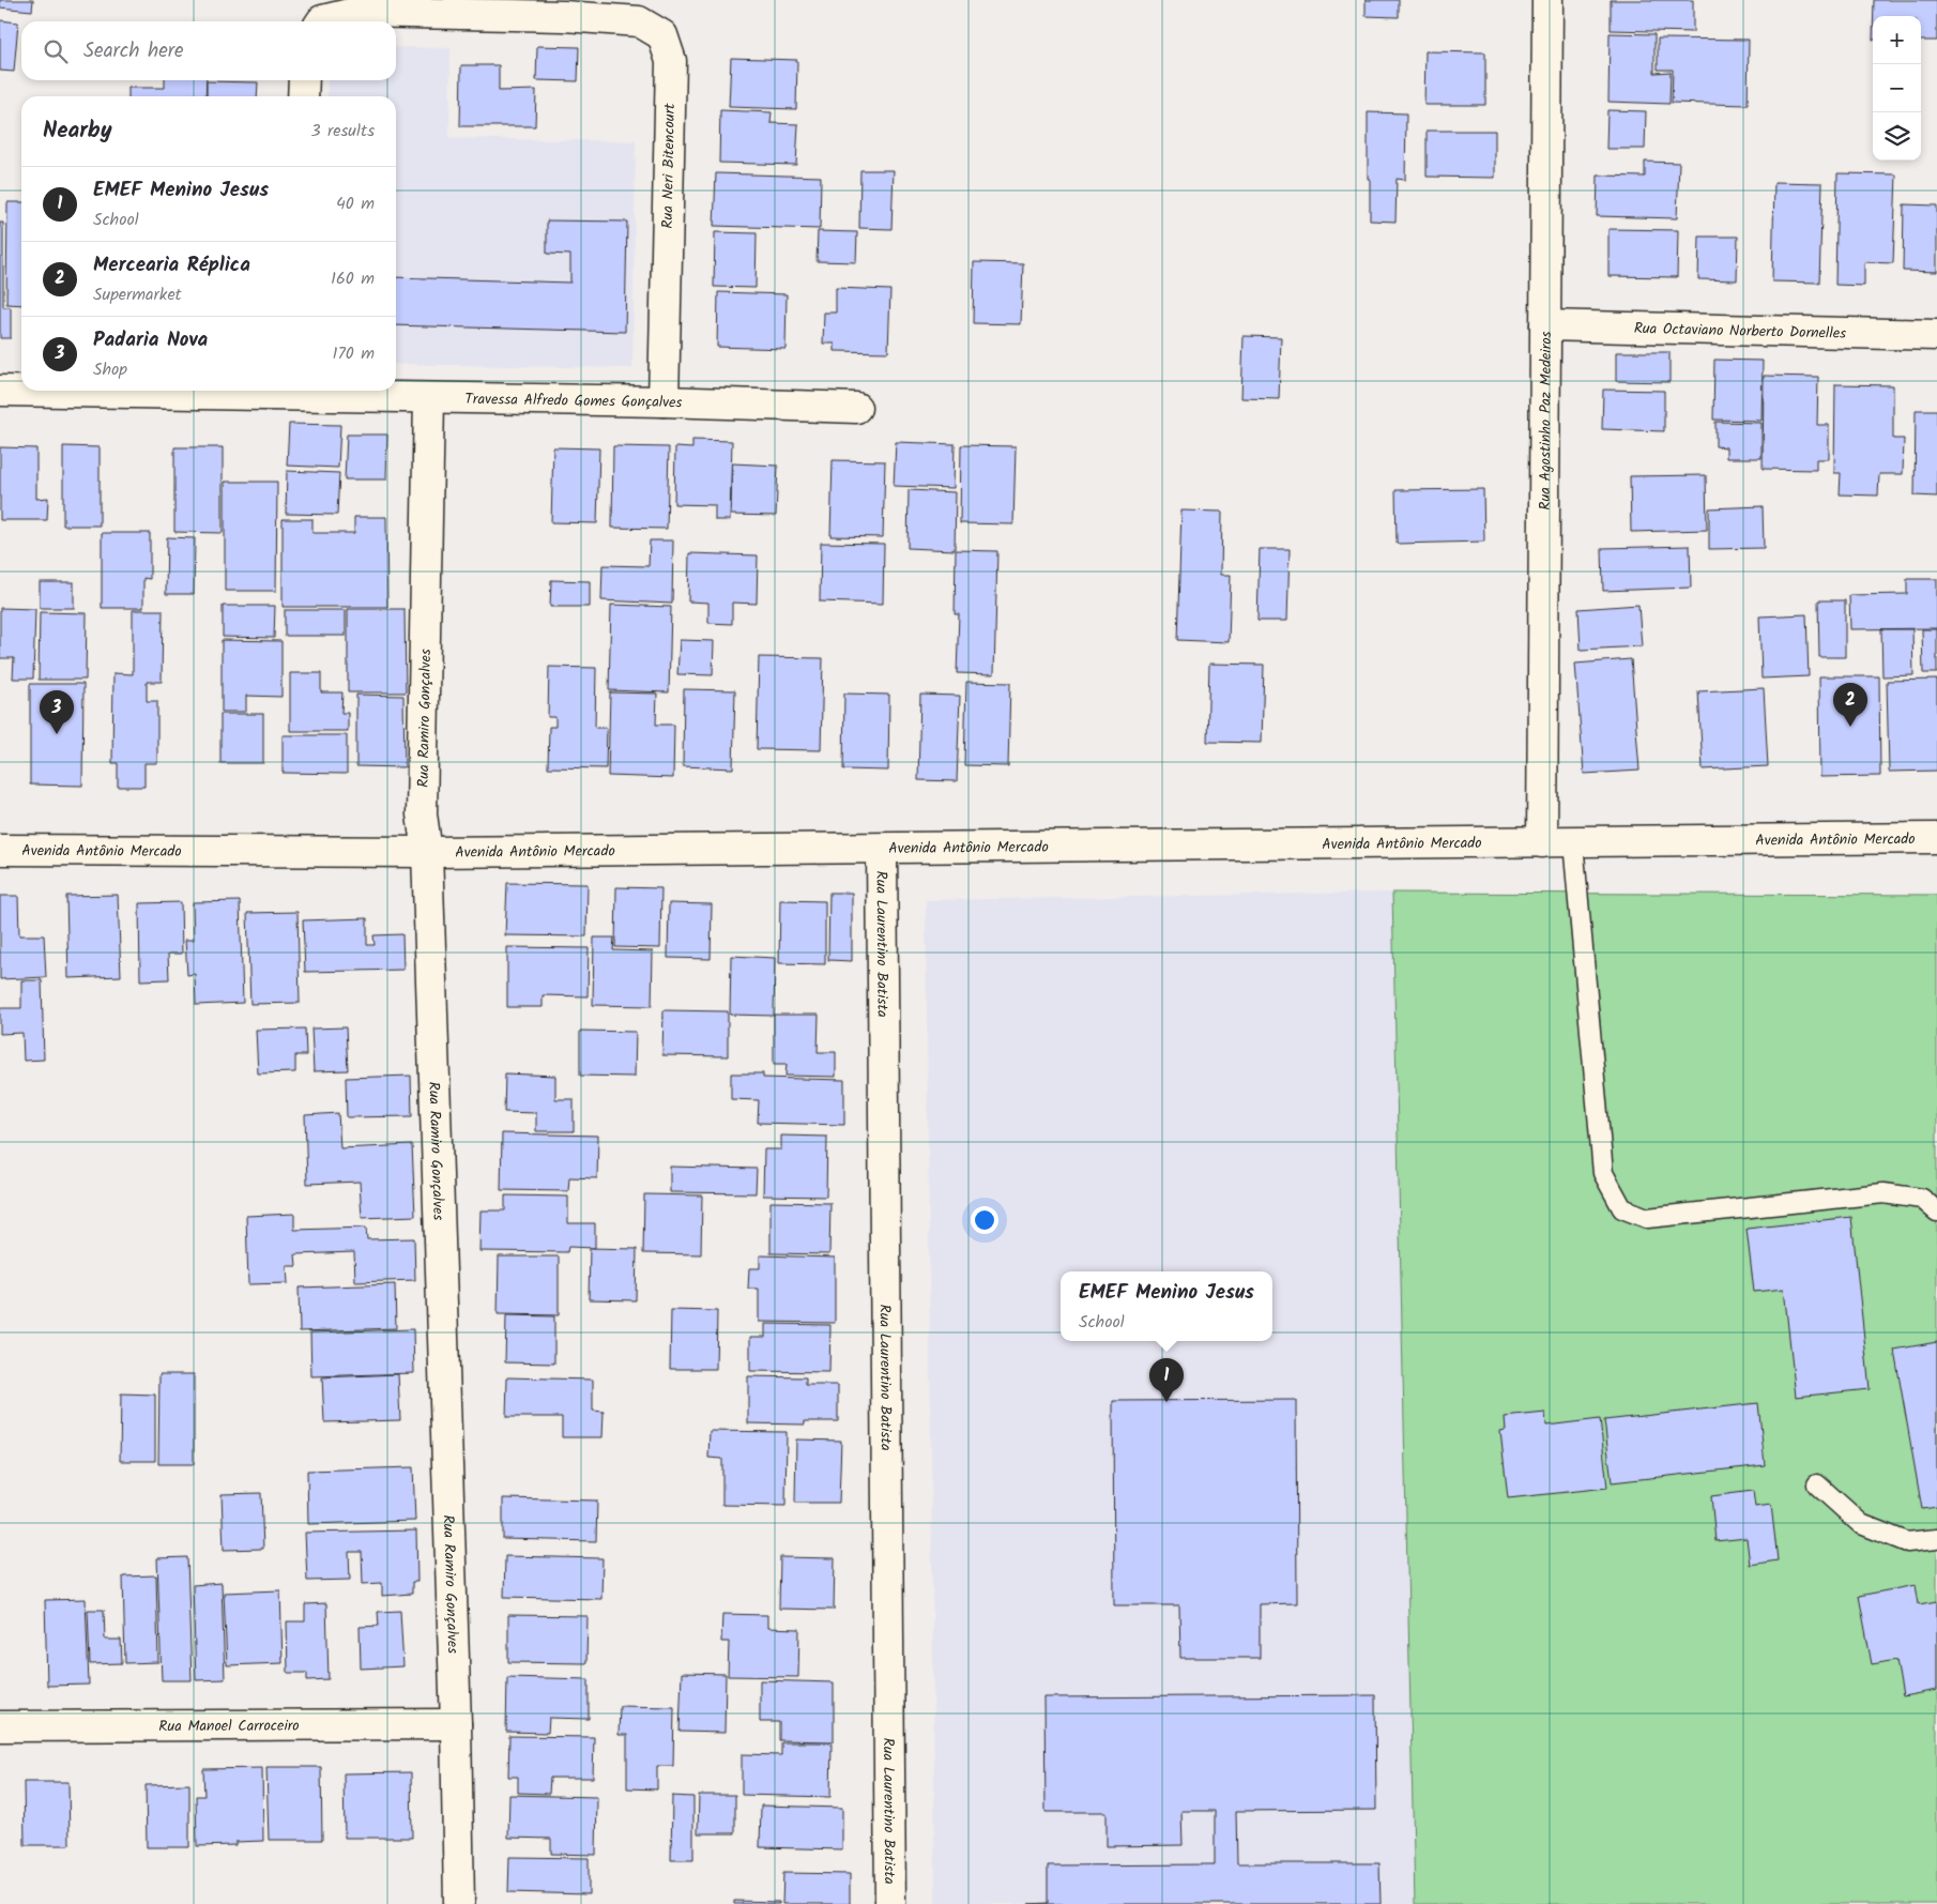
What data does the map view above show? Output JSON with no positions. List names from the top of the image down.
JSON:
{
  "streets": {
    "street": [
      "Rua Neri Bitencourt",
      "Rua Octaviano Norberto Dornelles",
      "Travessa Alfredo Gomes Gonçalves",
      "Rua Agostinho Paz Medeiros",
      "Rua Ramiro Gonçalves",
      "Avenida Antônio Mercado",
      "Rua Laurentino Batista",
      "Rua Manoel Carroceiro"
    ]
  },
  "crossings": [
    ["Rua Neri Bitencourt", "Travessa Alfredo Gomes Gonçalves"],
    ["Rua Octaviano Norberto Dornelles", "Rua Agostinho Paz Medeiros"],
    ["Travessa Alfredo Gomes Gonçalves", "Rua Ramiro Gonçalves"],
    ["Rua Agostinho Paz Medeiros", "Avenida Antônio Mercado"],
    ["Rua Ramiro Gonçalves", "Avenida Antônio Mercado"],
    ["Rua Ramiro Gonçalves", "Rua Manoel Carroceiro"],
    ["Avenida Antônio Mercado", "Rua Laurentino Batista"]
  ],
  "page": {
    "map_buttons": ["+", "−"],
    "search": "Search here",
    "heading": ["Nearby", "3 results"],
    "list": [
      {
        "mark": "1",
        "name": "EMEF Menino Jesus",
        "note": "School",
        "value": "40 m"
      },
      {
        "mark": "2",
        "name": "Mercearia Réplica",
        "note": "Supermarket",
        "value": "160 m"
      },
      {
        "mark": "3",
        "name": "Padaria Nova",
        "note": "Shop",
        "value": "170 m"
      }
    ],
    "pins": ["2", "3", "1"],
    "popup": ["EMEF Menino Jesus", "School"]
  }
}
